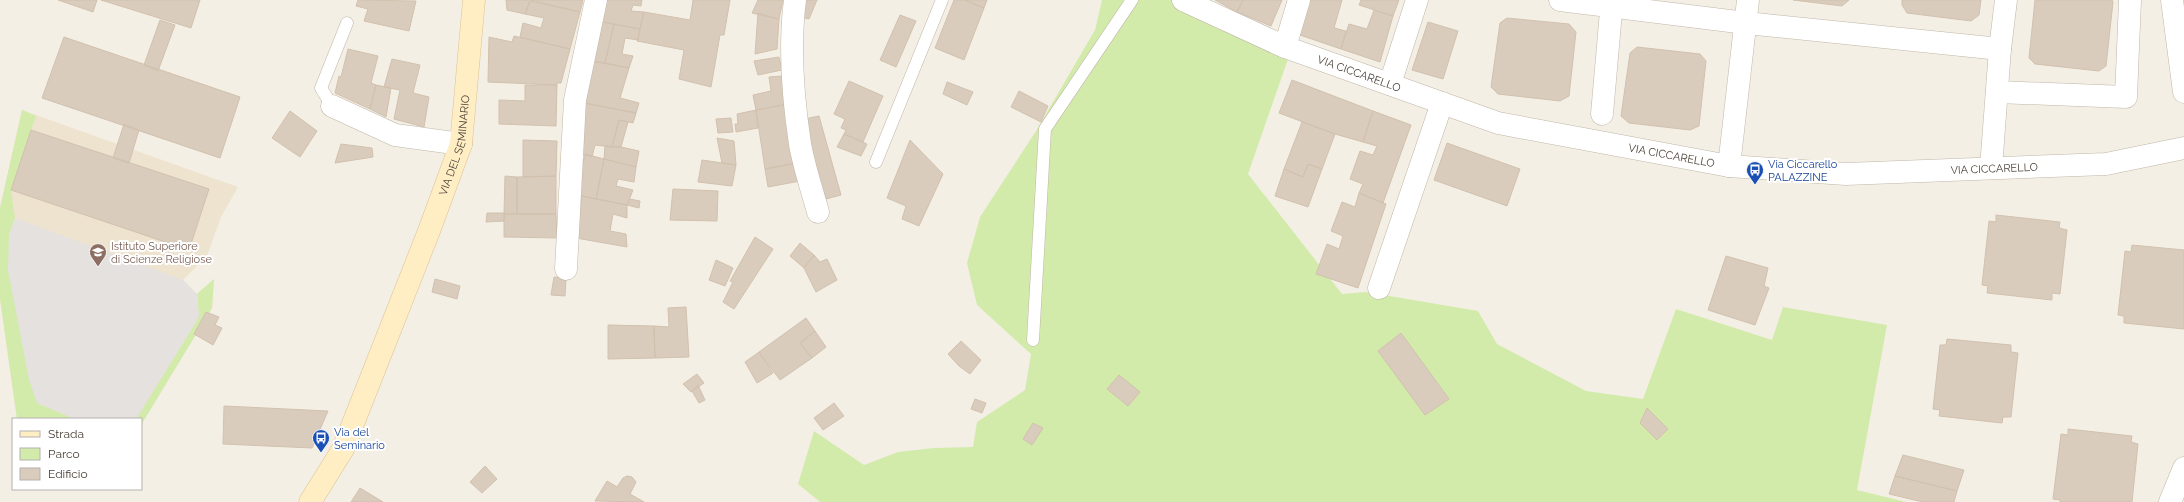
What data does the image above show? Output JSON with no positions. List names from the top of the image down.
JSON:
{
  "streets": {
    "main road": ["VIA DEL SEMINARIO"],
    "street": ["VIA CICCARELLO"]
  },
  "places": {
    "bus stop": ["Via Ciccarello PALAZZINE", "Via del Seminario"],
    "school or university": ["Istituto Superiore di Scienze Religiose"]
  },
  "legend": ["Strada", "Parco", "Edificio"]
}
